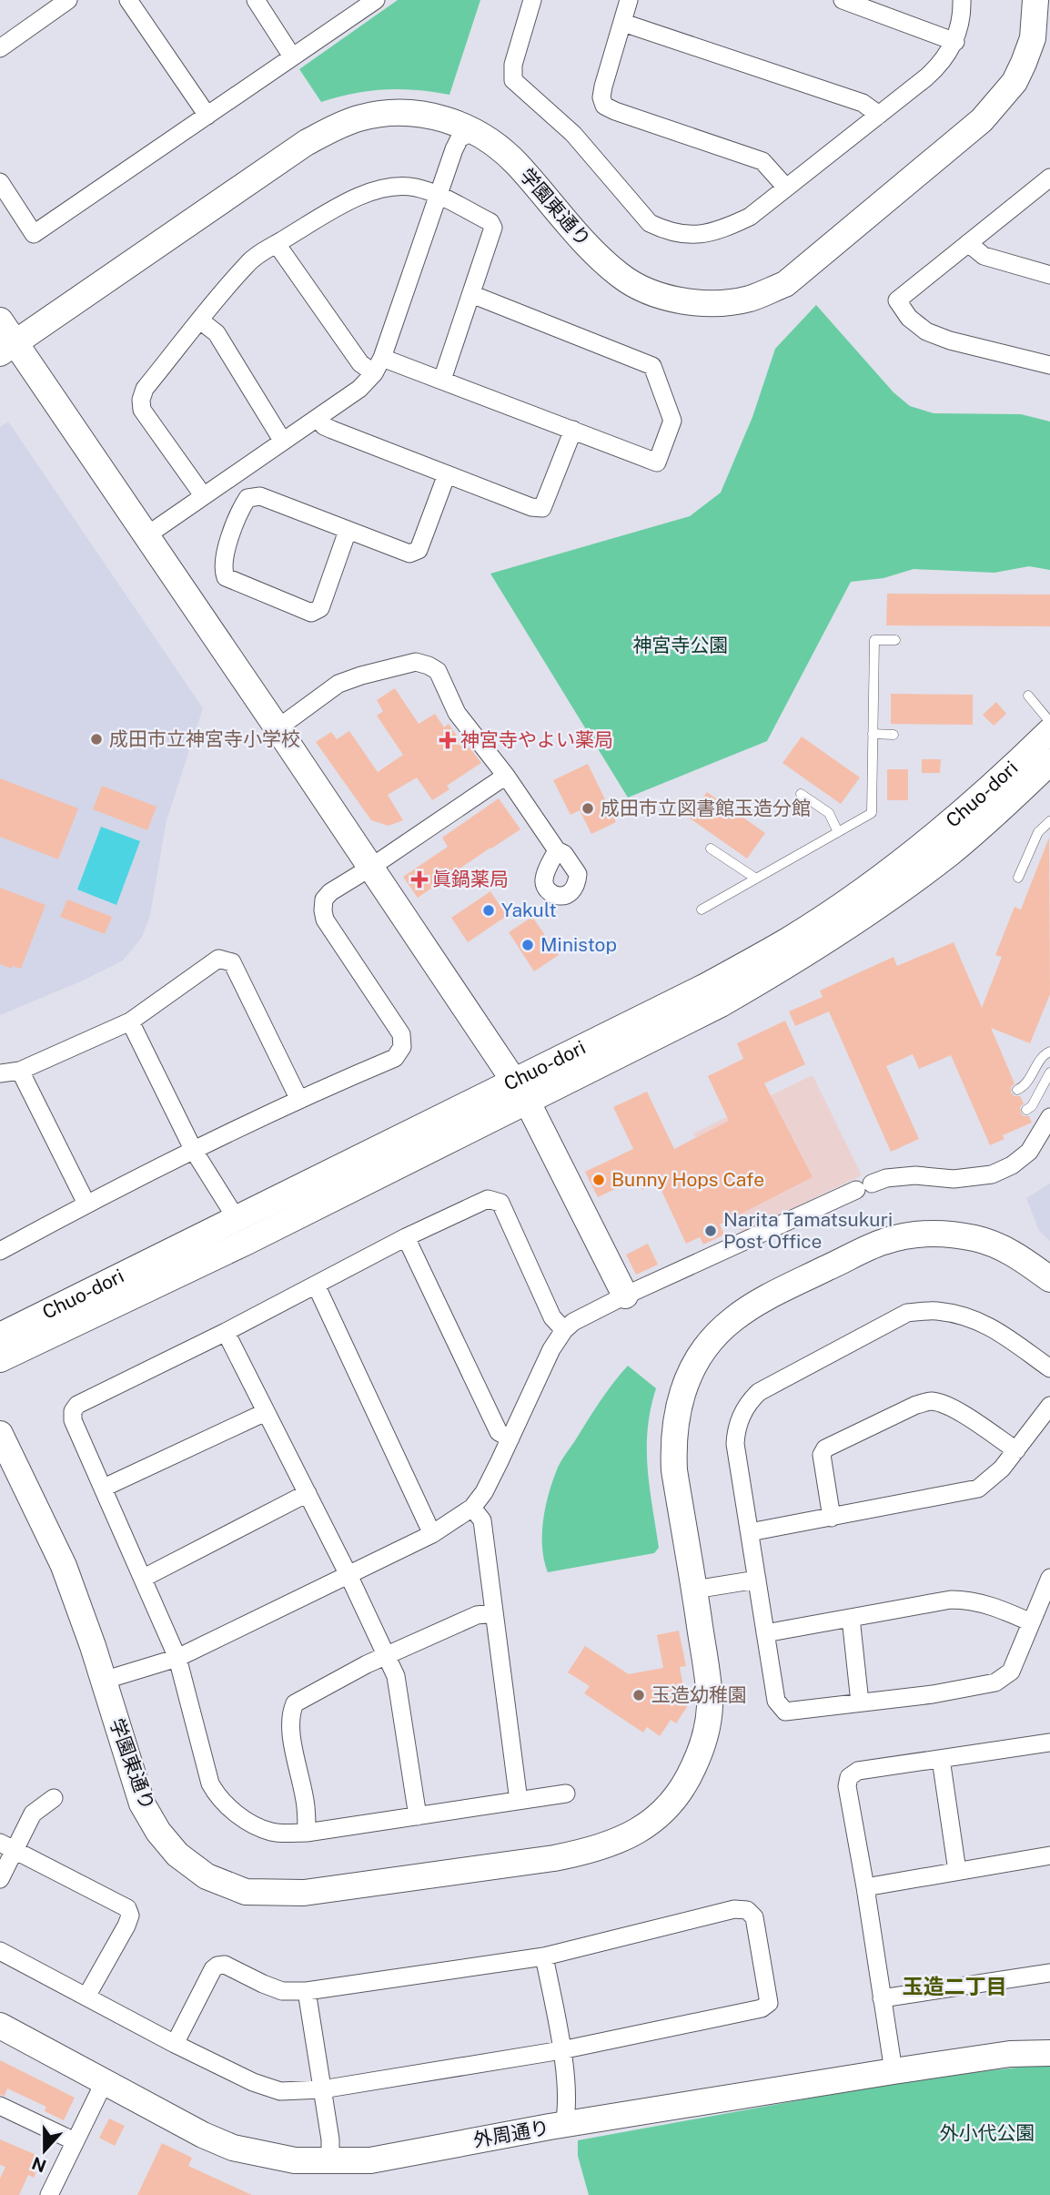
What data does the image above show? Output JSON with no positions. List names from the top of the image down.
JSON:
{
  "streets": {
    "street": ["学園東通り", "Chuo-dori", "外周通り"]
  },
  "districts": ["玉造二丁目"],
  "parks": ["神宮寺公園", "外小代公園"],
  "places": {
    "other": [
      "成田市立神宮寺小学校",
      "成田市立図書館玉造分館",
      "Yakult",
      "Ministop",
      "Bunny Hops Cafe",
      "Narita Tamatsukuri Post Office",
      "玉造幼稚園"
    ],
    "health": ["神宮寺やよい薬局", "眞鍋薬局"]
  },
  "north": "bottom"
}
